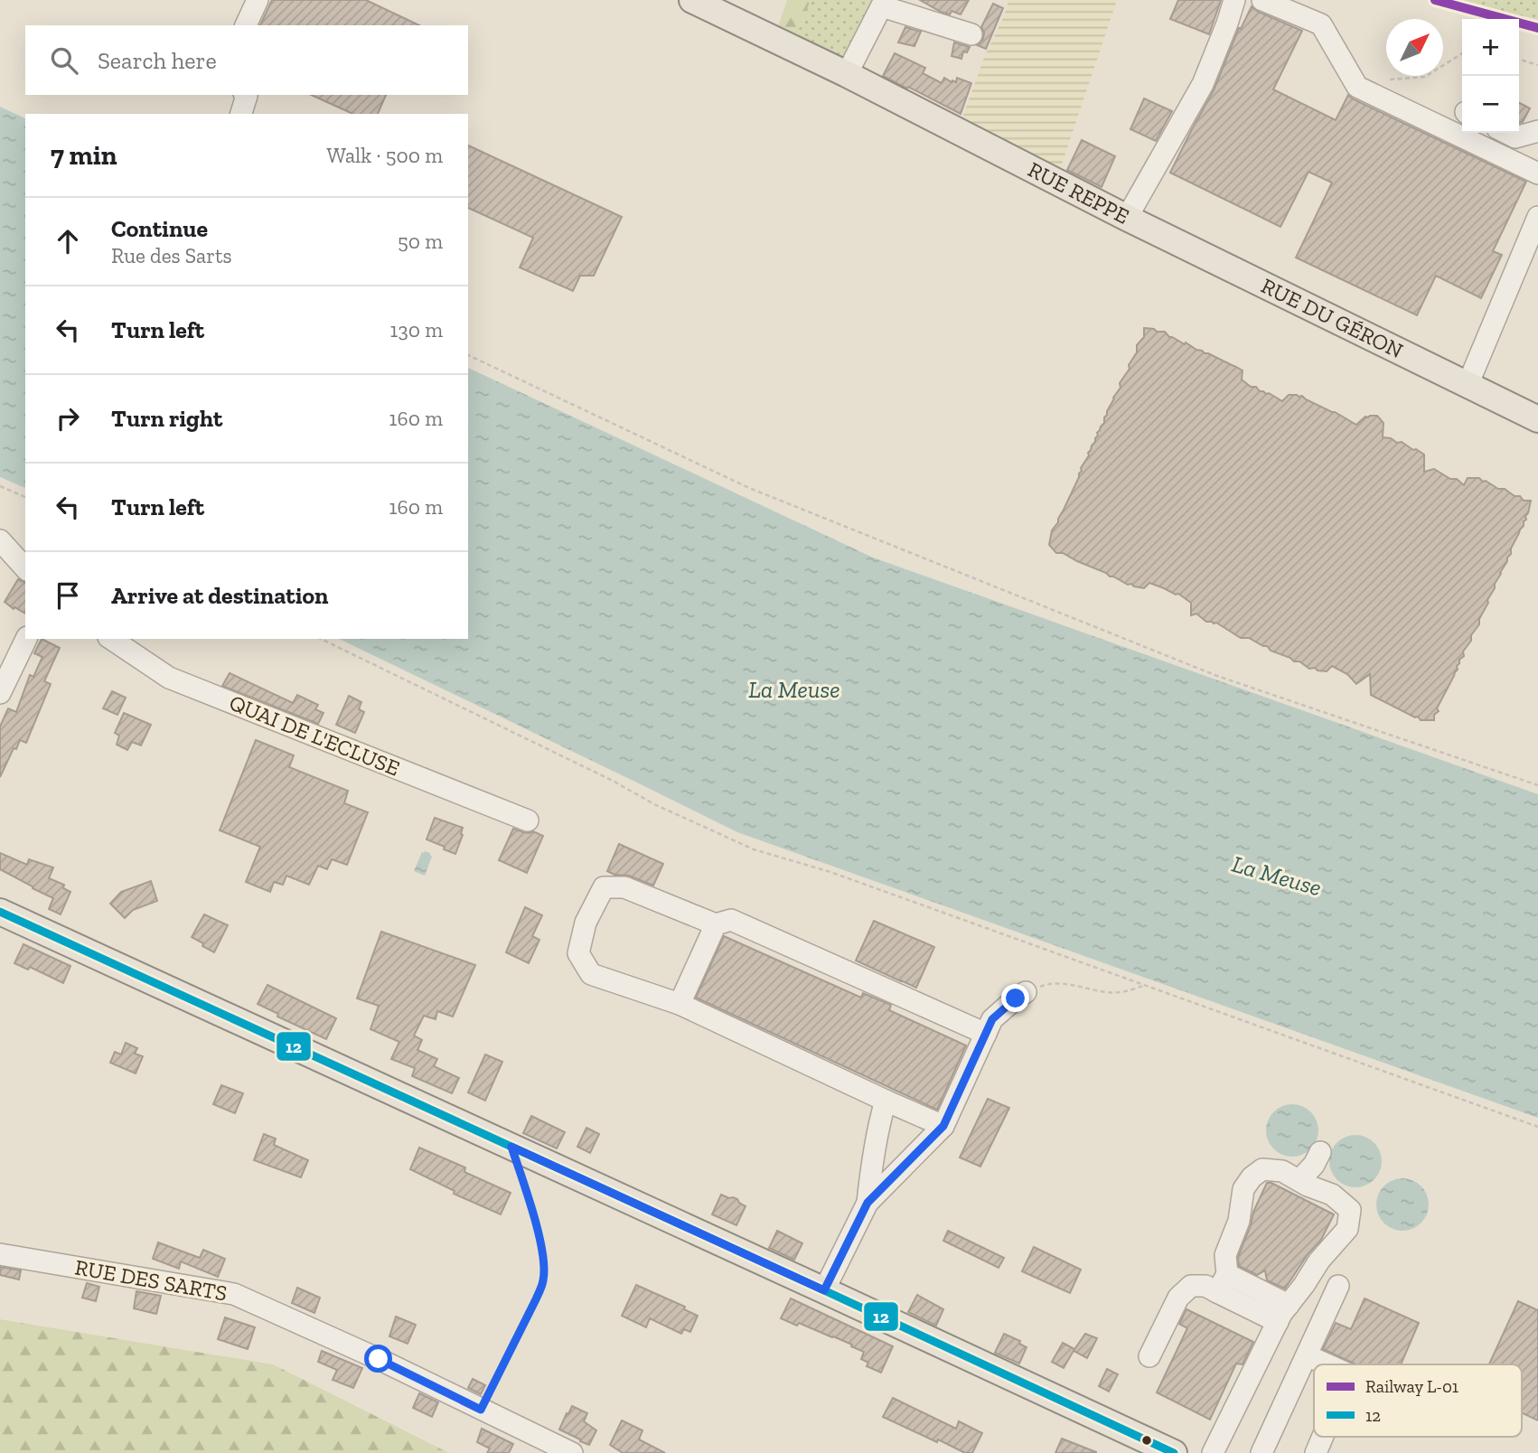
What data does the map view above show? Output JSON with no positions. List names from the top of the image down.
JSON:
{
  "streets": {
    "main road": ["RUE REPPE", "RUE DU GÉRON"],
    "street": ["QUAI DE L'ECLUSE", "RUE DES SARTS"]
  },
  "crossings": [
    ["RUE REPPE", "RUE DU GÉRON"]
  ],
  "water": ["La Meuse"],
  "lines": ["rail line L-01", "transit line 12"],
  "legend": ["Railway L-01", "12"],
  "north": "top right",
  "page": {
    "map_buttons": ["+", "−"],
    "search": "Search here",
    "heading": ["7 min", "Walk · 500 m"],
    "list": [
      ["Continue", "Rue des Sarts", "50 m"],
      ["Turn left", "130 m"],
      ["Turn right", "160 m"],
      ["Turn left", "160 m"],
      "Arrive at destination"
    ]
  }
}
